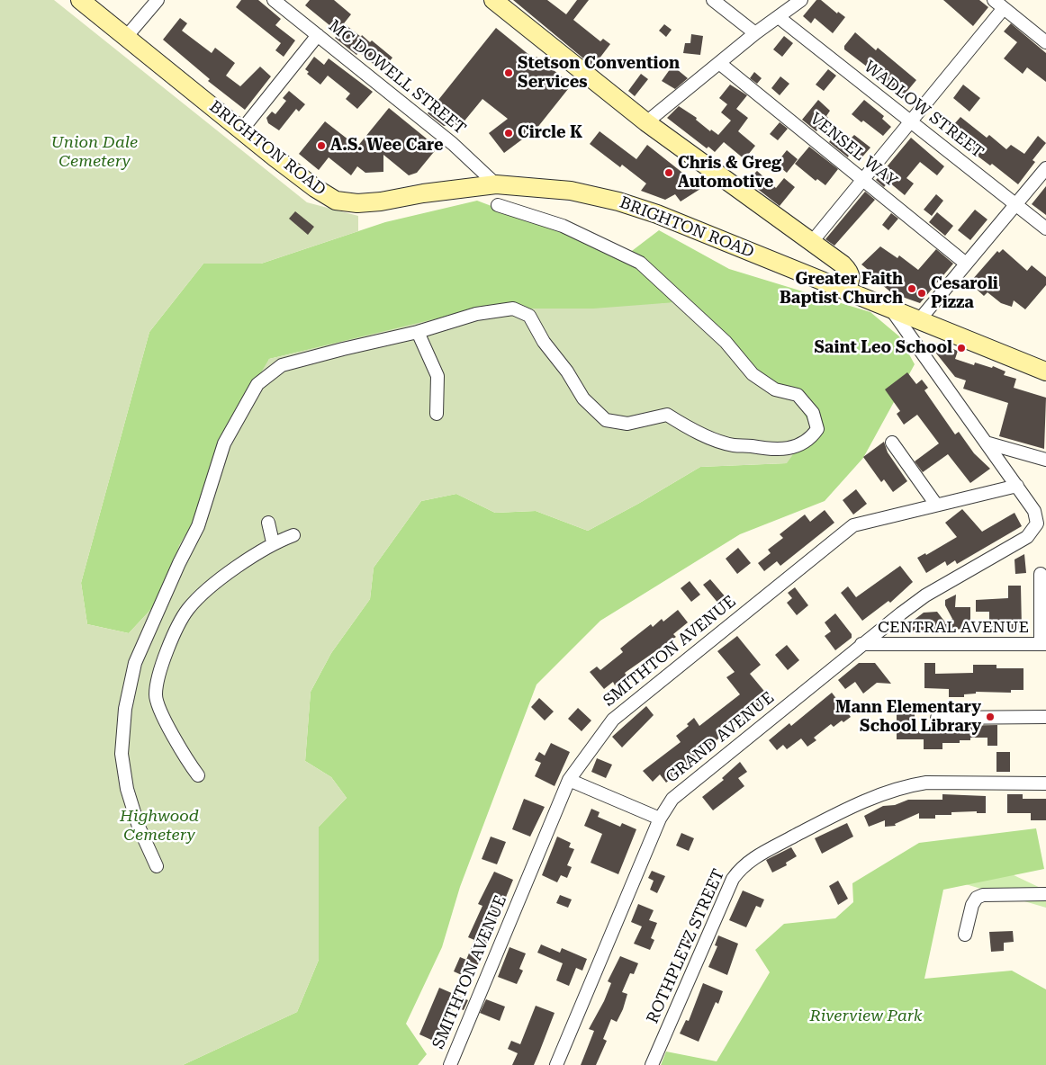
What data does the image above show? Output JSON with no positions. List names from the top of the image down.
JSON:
{
  "streets": {
    "street": [
      "MC DOWELL STREET",
      "WADLOW STREET",
      "BRIGHTON ROAD",
      "VENSEL WAY",
      "CENTRAL AVENUE",
      "SMITHTON AVENUE",
      "GRAND AVENUE",
      "ROTHPLETZ STREET"
    ]
  },
  "crossings": [
    ["MC DOWELL STREET", "BRIGHTON ROAD"],
    ["CENTRAL AVENUE", "GRAND AVENUE"],
    ["SMITHTON AVENUE", "GRAND AVENUE"]
  ],
  "parks": ["Union Dale Cemetery", "Highwood Cemetery", "Riverview Park"],
  "places": [
    "Stetson Convention Services",
    "Circle K",
    "A.S. Wee Care",
    "Chris & Greg Automotive",
    "Greater Faith Baptist Church",
    "Cesaroli Pizza",
    "Saint Leo School",
    "Mann Elementary School Library"
  ]
}
